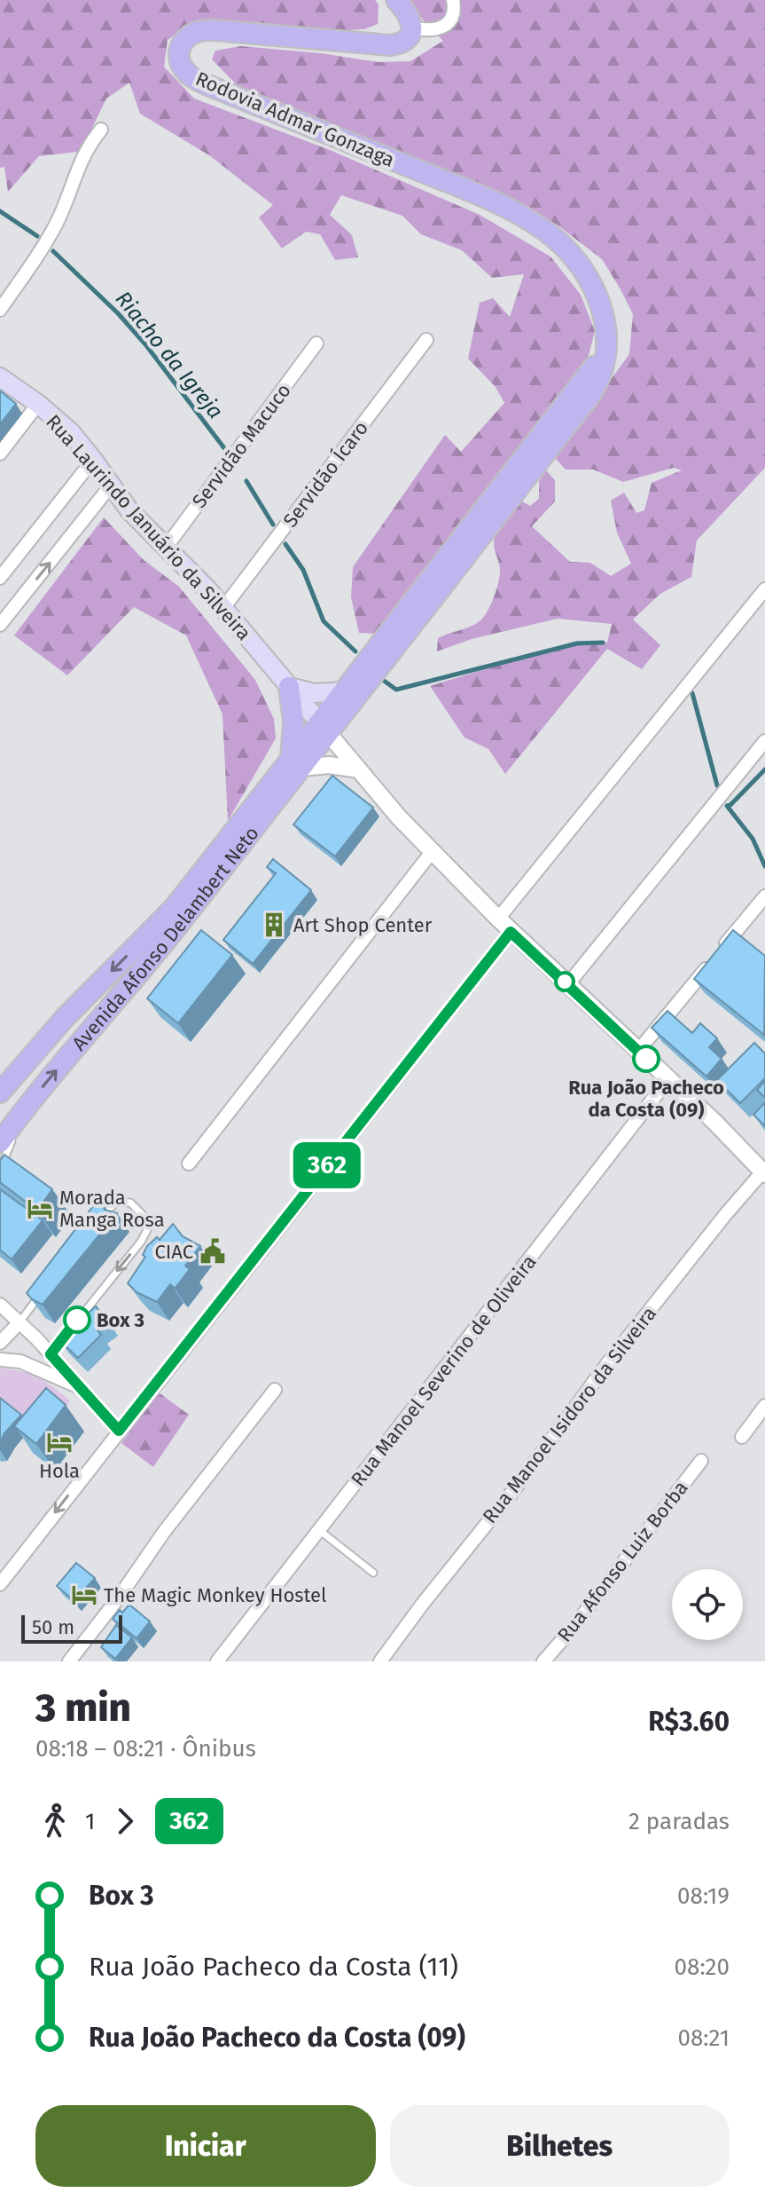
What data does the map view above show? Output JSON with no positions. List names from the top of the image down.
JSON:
{
  "streets": {
    "main road": ["Rodovia Admar Gonzaga", "Rua Laurindo Januário da Silveira", "Avenida Afonso Delambert Neto"],
    "street": [
      "Servidão Macuco",
      "Servidão Ícaro",
      "Rua Manoel Severino de Oliveira",
      "Rua Manoel Isidoro da Silveira",
      "Rua Afonso Luiz Borba"
    ]
  },
  "crossings": [
    ["Rodovia Admar Gonzaga", "Rua Laurindo Januário da Silveira"],
    ["Rodovia Admar Gonzaga", "Avenida Afonso Delambert Neto"],
    ["Servidão Macuco", "Rua Laurindo Januário da Silveira"],
    ["Servidão Ícaro", "Rua Laurindo Januário da Silveira"],
    ["Rua Laurindo Januário da Silveira", "Avenida Afonso Delambert Neto"]
  ],
  "water": ["Riacho da Igreja"],
  "places": {
    "building": ["Art Shop Center"],
    "other": ["Rua João Pacheco da Costa (09)", "Box 3"],
    "hotel": ["Morada Manga Rosa", "Hola", "The Magic Monkey Hostel"],
    "public building": ["CIAC"]
  },
  "lines": ["bus line 362"],
  "scale_bar": "50 m",
  "page": {
    "on_map": "362",
    "scale": "50 m",
    "heading": ["3 min", "08:18 – 08:21 · Ônibus", "R$3.60"],
    "legs": ["1", "362", "2 paradas"],
    "list": [
      {
        "name": "Box 3",
        "value": "08:19"
      },
      {
        "name": "Rua João Pacheco da Costa (11)",
        "value": "08:20"
      },
      {
        "name": "Rua João Pacheco da Costa (09)",
        "value": "08:21"
      }
    ],
    "buttons": ["Iniciar", "Bilhetes"]
  }
}
